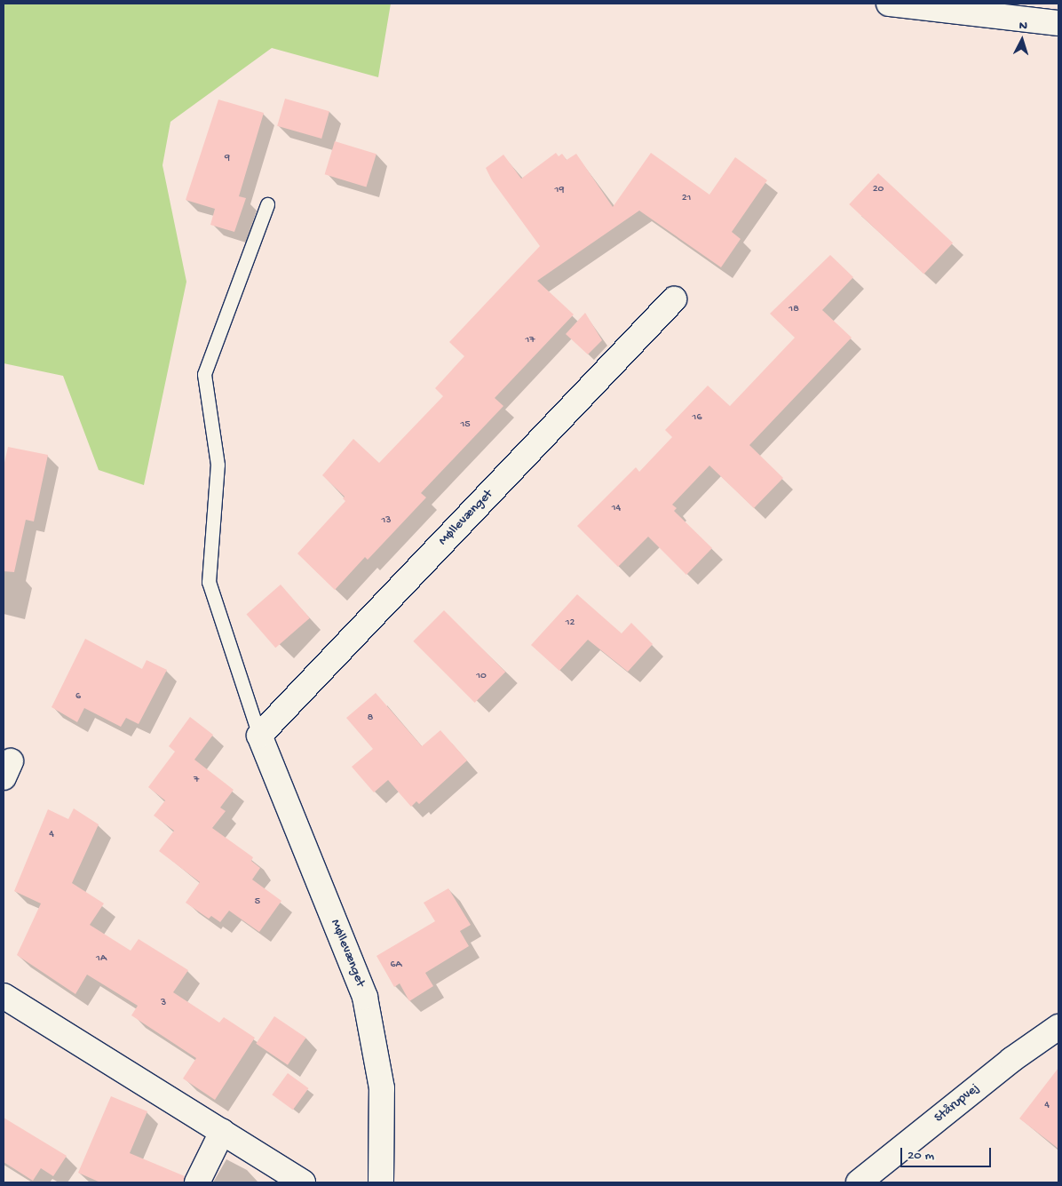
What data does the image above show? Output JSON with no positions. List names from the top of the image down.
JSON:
{
  "streets": {
    "street": ["Møllevænget", "Stårupvej"]
  },
  "house_numbers": [
    "9",
    "20",
    "19",
    "21",
    "18",
    "17",
    "16",
    "15",
    "14",
    "13",
    "12",
    "10",
    "6",
    "8",
    "7",
    "4",
    "5",
    "1A",
    "6A",
    "3",
    "4"
  ],
  "scale_bar": "20 m",
  "north": "top"
}
